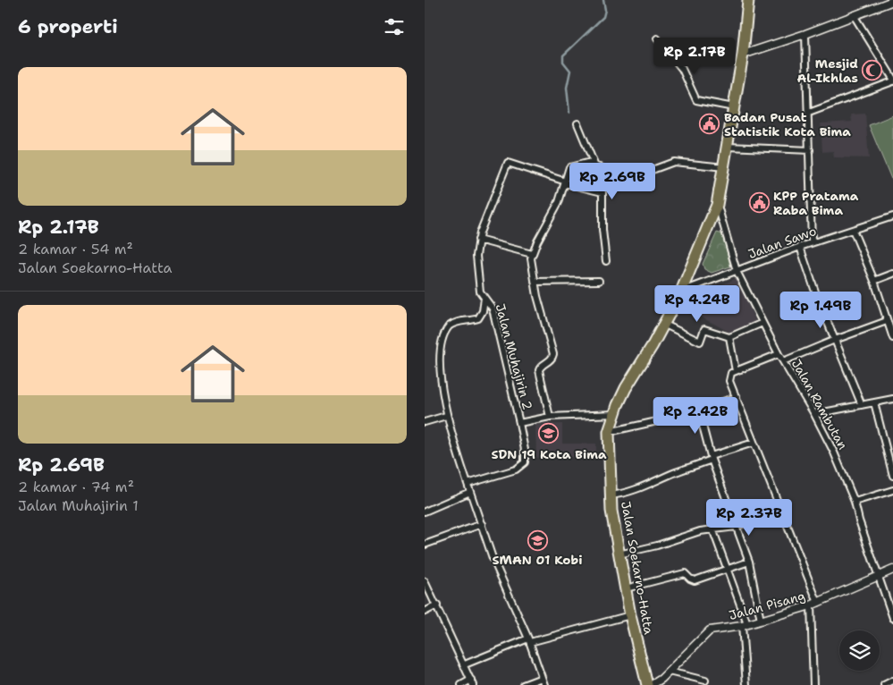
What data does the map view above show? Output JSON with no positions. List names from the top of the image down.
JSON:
{
  "streets": {
    "highway": ["Jalan Soekarno-Hatta"],
    "street": [
      "Jalan Sawo",
      "Jalan Muhajirin 2",
      "Jalan Rambutan",
      "Jalan Pisang"
    ]
  },
  "crossings": [
    ["Jalan Sawo", "Jalan Rambutan"],
    ["Jalan Sawo", "Jalan Soekarno-Hatta"],
    ["Jalan Muhajirin 2", "Jalan Soekarno-Hatta"],
    ["Jalan Rambutan", "Jalan Soekarno-Hatta"],
    ["Jalan Rambutan", "Jalan Pisang"]
  ],
  "places": {
    "mosque": ["Mesjid Al-Ikhlas"],
    "public building": ["Badan Pusat Statistik Kota Bima", "KPP Pratama Raba Bima"],
    "school or university": ["SDN 19 Kota Bima", "SMAN 01 Kobi"]
  },
  "page": {
    "heading": "6 properti",
    "price": [
      "Rp 2.17B",
      "Rp 2.69B",
      "Rp 4.24B",
      "Rp 1.49B",
      "Rp 2.42B",
      "Rp 2.37B"
    ],
    "list": [
      {
        "name": "Rp 2.17B",
        "note": "2 kamar · 54 m² · Jalan Soekarno-Hatta"
      },
      {
        "name": "Rp 2.69B",
        "note": "2 kamar · 74 m² · Jalan Muhajirin 1"
      }
    ]
  }
}
